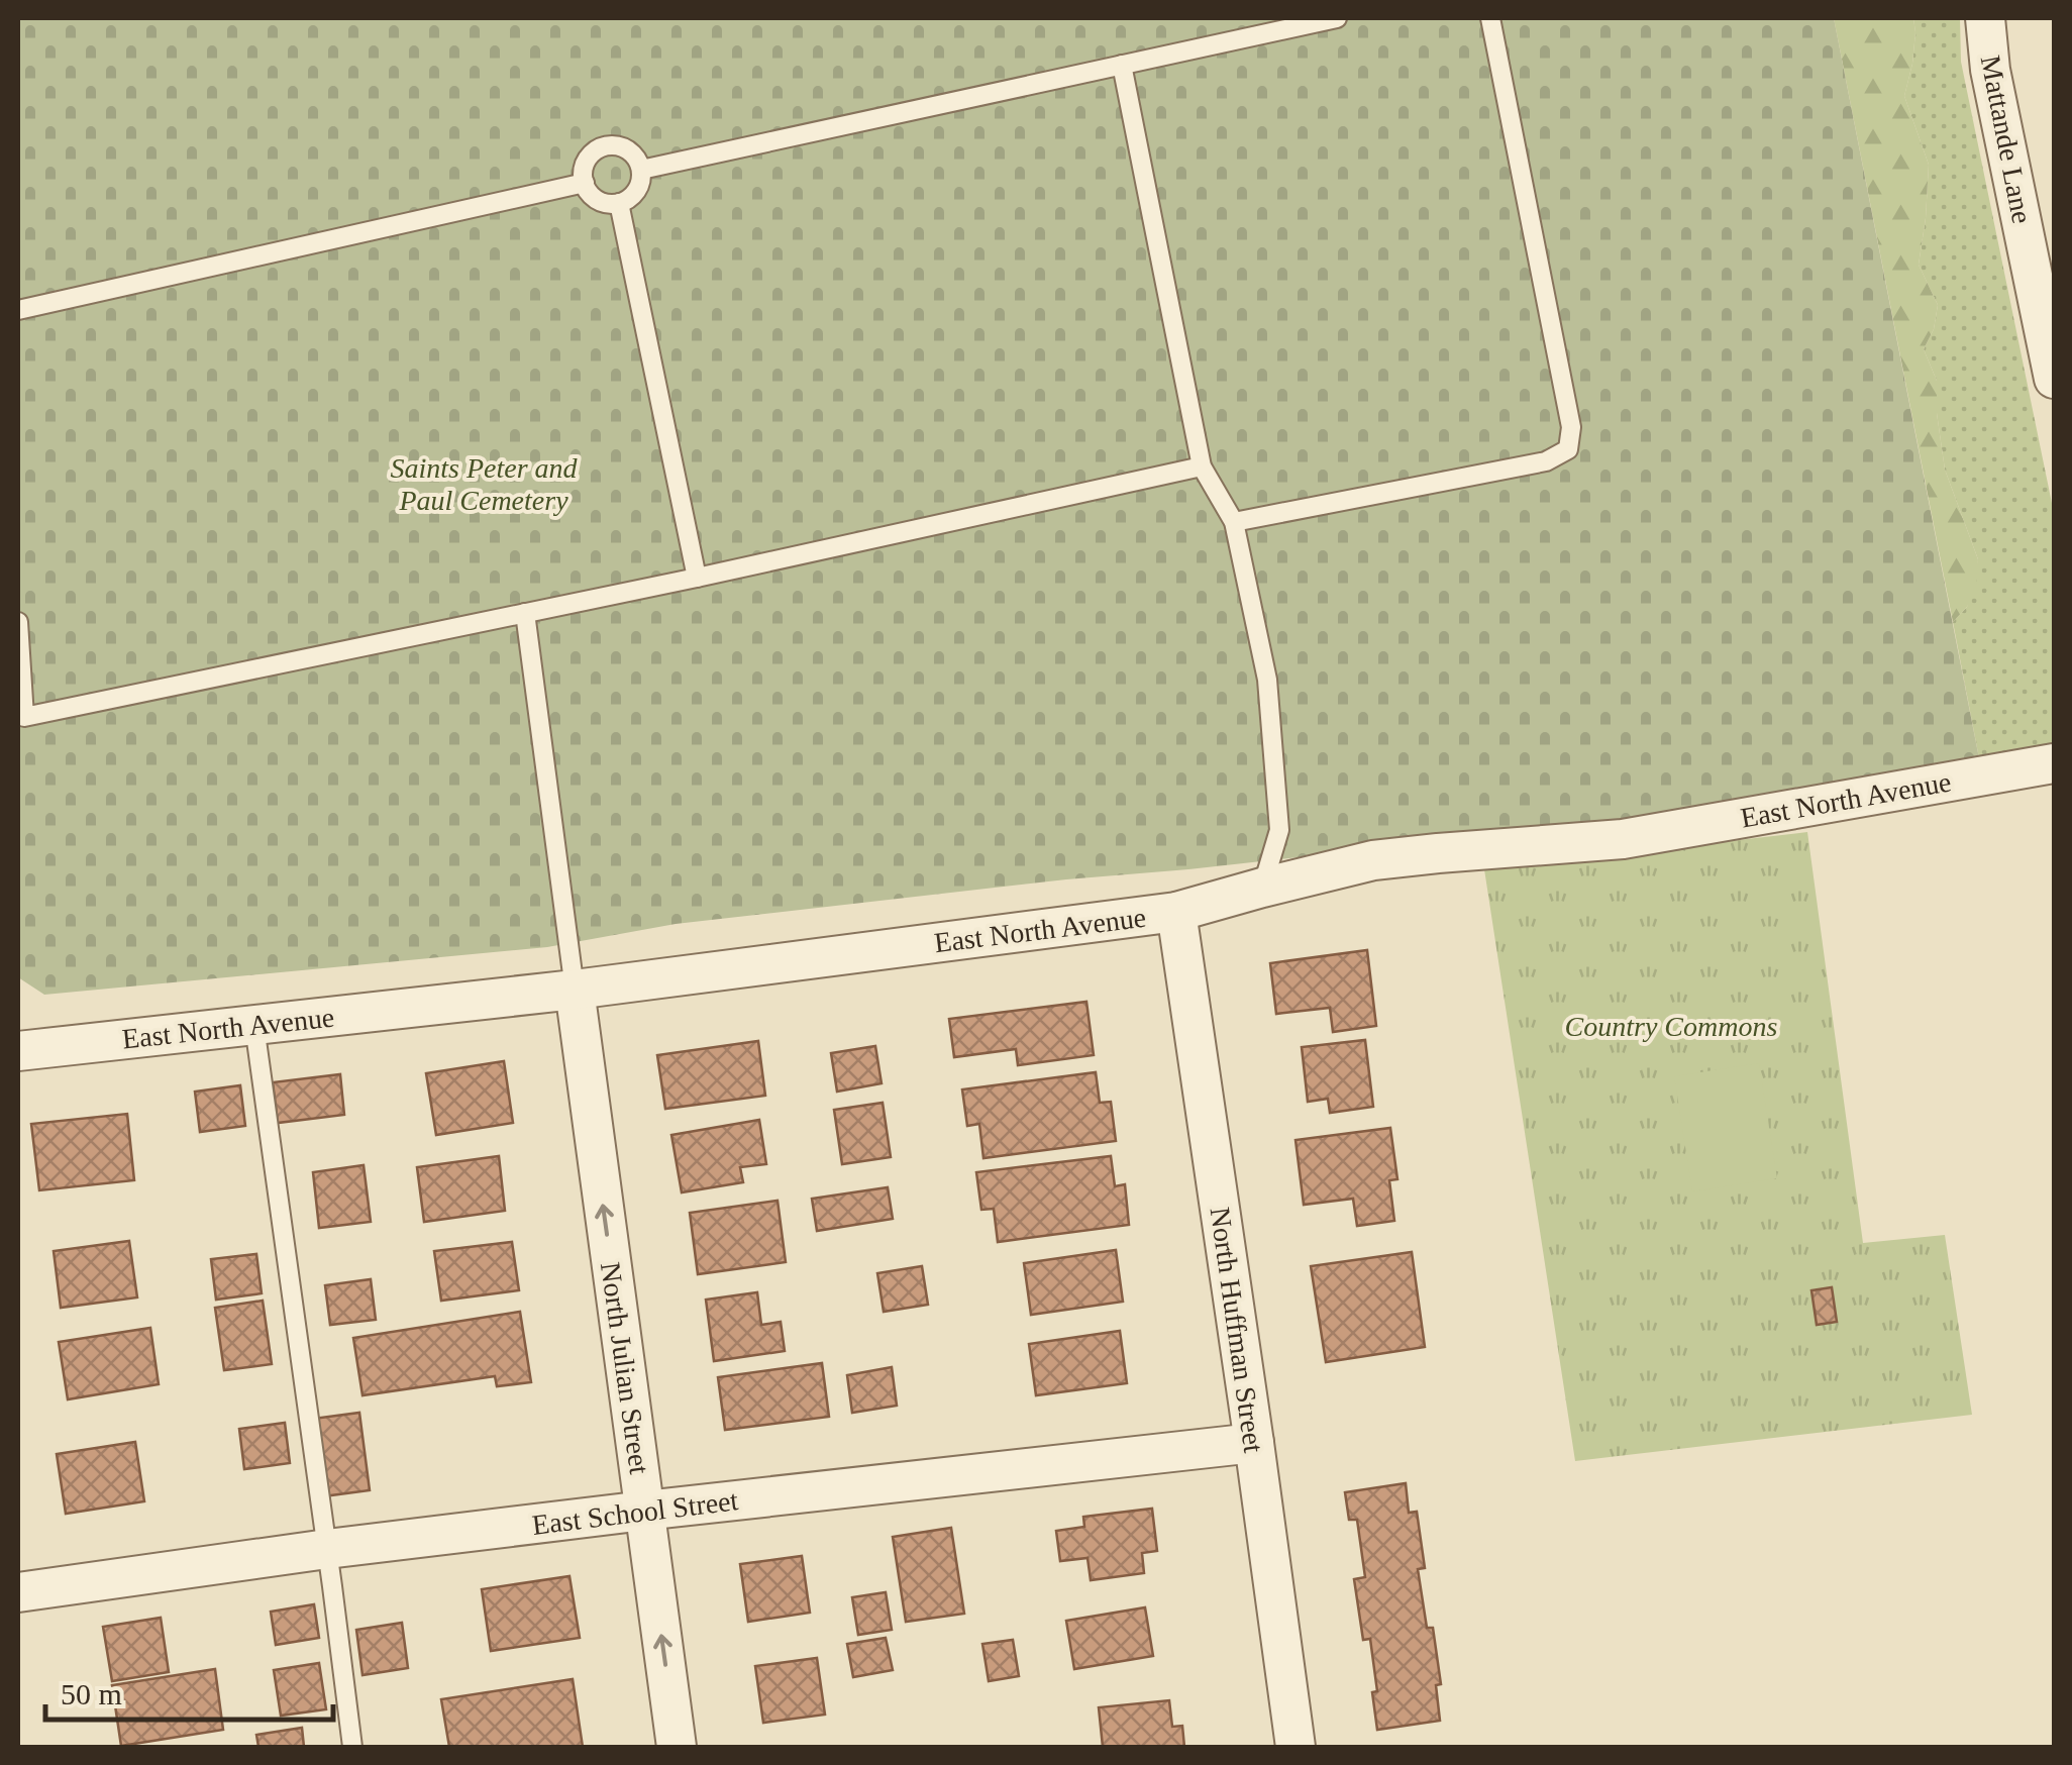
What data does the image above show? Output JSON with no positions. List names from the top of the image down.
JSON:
{
  "streets": {
    "street": [
      "Mattande Lane",
      "East North Avenue",
      "North Huffman Street",
      "North Julian Street",
      "East School Street"
    ]
  },
  "crossings": [
    ["East North Avenue", "North Huffman Street"],
    ["East North Avenue", "North Julian Street"],
    ["North Huffman Street", "East School Street"],
    ["North Julian Street", "East School Street"]
  ],
  "one_way": ["North Julian Street"],
  "parks": ["Saints Peter and Paul Cemetery", "Country Commons"],
  "scale_bar": "50 m"
}
